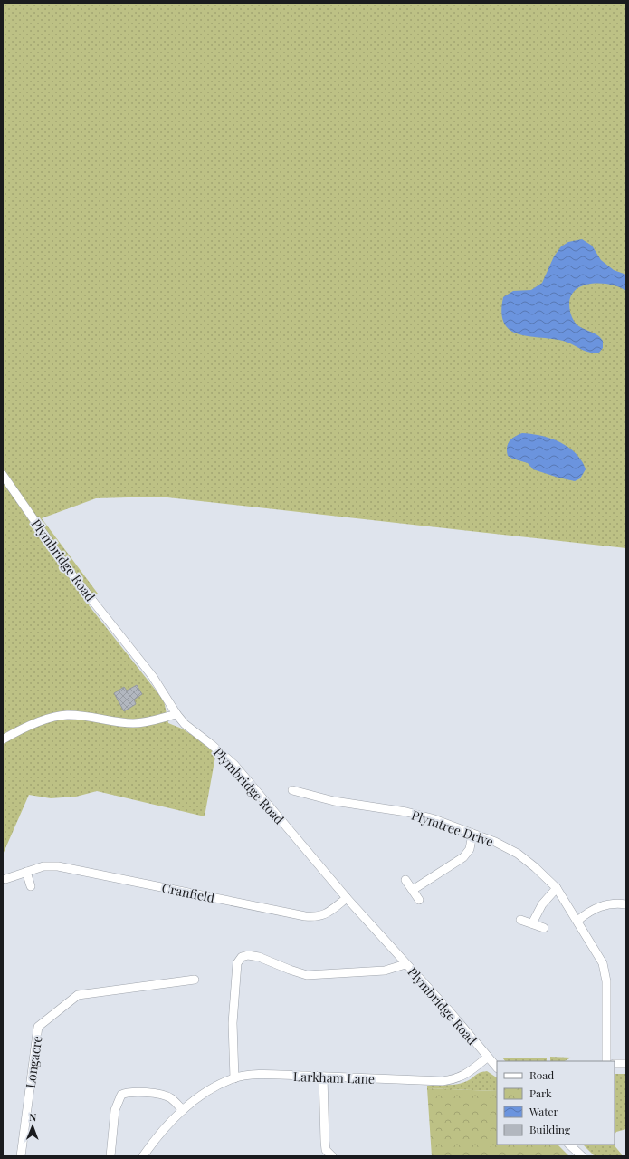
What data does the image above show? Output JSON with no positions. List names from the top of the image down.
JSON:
{
  "streets": {
    "street": [
      "Plymbridge Road",
      "Plymtree Drive",
      "Cranfield",
      "Longacre",
      "Larkham Lane"
    ]
  },
  "crossings": [
    ["Plymbridge Road", "Cranfield"],
    ["Plymbridge Road", "Larkham Lane"]
  ],
  "legend": [
    "Road",
    "Park",
    "Water",
    "Building"
  ],
  "north": "top"
}
